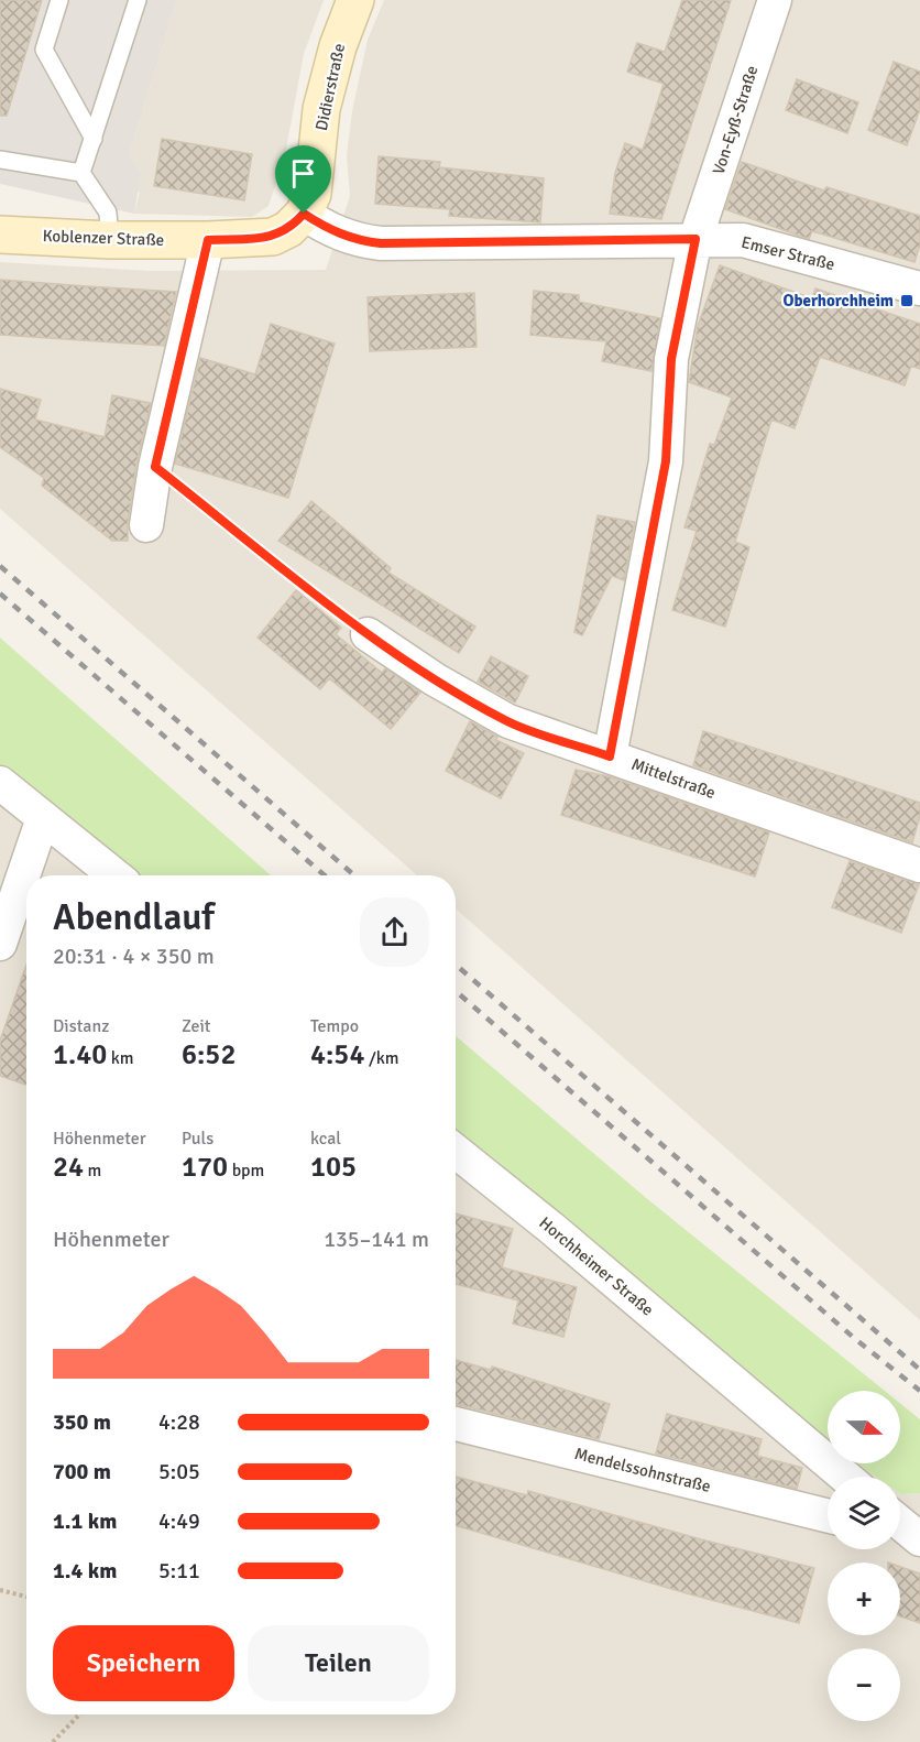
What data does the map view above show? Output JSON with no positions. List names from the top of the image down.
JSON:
{
  "streets": {
    "street": [
      "Didierstraße",
      "Von-Eyß-Straße",
      "Koblenzer Straße",
      "Emser Straße",
      "Mittelstraße",
      "Horchheimer Straße",
      "Mendelssohnstraße"
    ]
  },
  "crossings": [
    ["Didierstraße", "Koblenzer Straße"],
    ["Didierstraße", "Emser Straße"],
    ["Von-Eyß-Straße", "Emser Straße"],
    ["Von-Eyß-Straße", "Mittelstraße"],
    ["Koblenzer Straße", "Emser Straße"]
  ],
  "places": {
    "transit": ["Oberhorchheim"]
  },
  "north": "right",
  "page": {
    "heading": ["Abendlauf", "20:31 · 4 × 350 m"],
    "stats": [
      ["Distanz", "1.40 km"],
      ["Zeit", "6:52"],
      ["Tempo", "4:54 /km"],
      ["Höhenmeter", "24 m"],
      ["Puls", "170 bpm"],
      ["kcal", "105"]
    ],
    "chart": ["Höhenmeter", "135–141 m"],
    "map_buttons": ["+", "−"],
    "list": [
      {
        "name": "350 m",
        "note": "4:28"
      },
      {
        "name": "700 m",
        "note": "5:05"
      },
      {
        "name": "1.1 km",
        "note": "4:49"
      },
      {
        "name": "1.4 km",
        "note": "5:11"
      }
    ],
    "buttons": ["Speichern", "Teilen"]
  }
}
